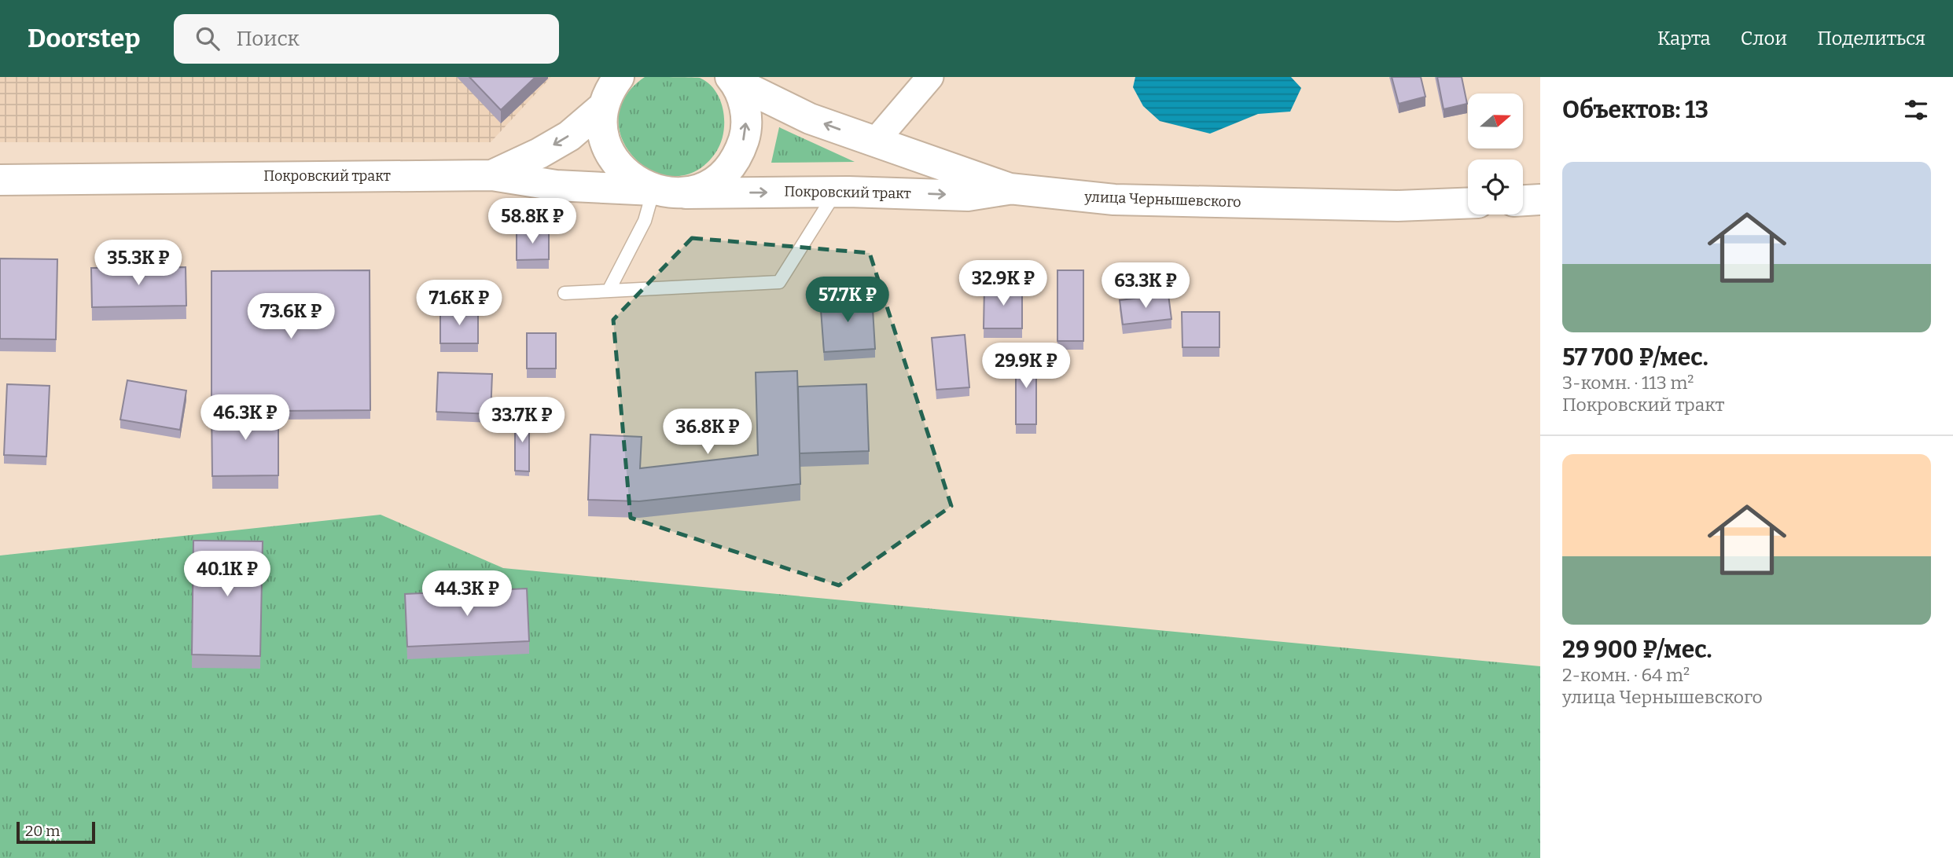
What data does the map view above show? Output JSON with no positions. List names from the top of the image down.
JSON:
{
  "streets": {
    "main road": ["Покровский тракт", "улица Чернышевского"]
  },
  "crossings": [
    ["Покровский тракт", "улица Чернышевского"]
  ],
  "scale_bar": "20 m",
  "north": "right",
  "page": {
    "header": "Doorstep",
    "search": "Поиск",
    "nav": ["Карта", "Слои", "Поделиться"],
    "heading": "Объектов: 13",
    "list": [
      {
        "name": "57 700 ₽/мес.",
        "note": "3-комн. · 113 m² · Покровский тракт"
      },
      {
        "name": "29 900 ₽/мес.",
        "note": "2-комн. · 64 m² · улица Чернышевского"
      }
    ],
    "price": [
      "58.8K ₽",
      "35.3K ₽",
      "32.9K ₽",
      "63.3K ₽",
      "57.7K ₽",
      "71.6K ₽",
      "73.6K ₽",
      "29.9K ₽",
      "46.3K ₽",
      "33.7K ₽",
      "36.8K ₽",
      "40.1K ₽",
      "44.3K ₽"
    ],
    "scale": "20 m"
  }
}
